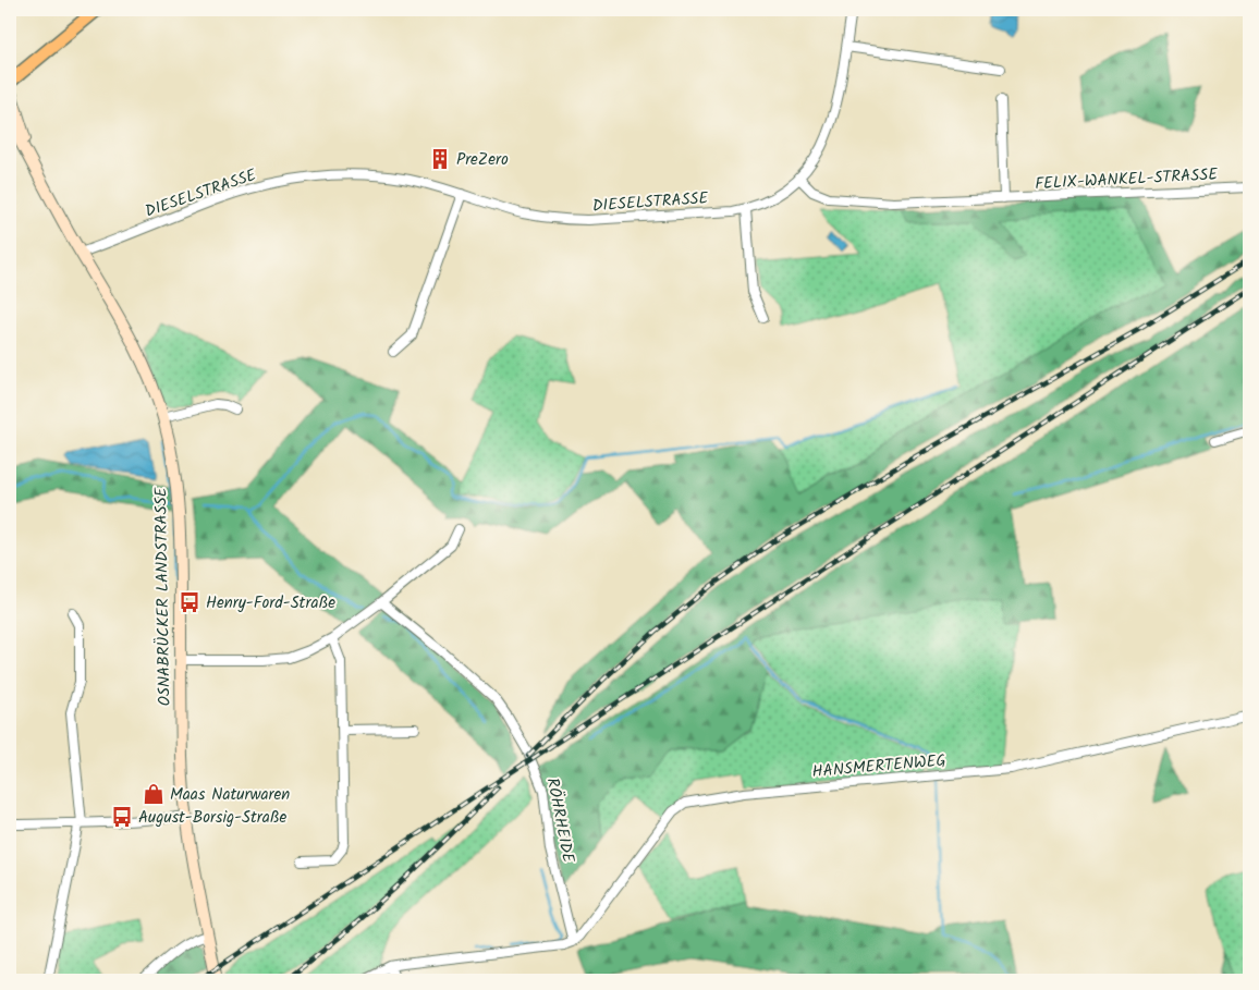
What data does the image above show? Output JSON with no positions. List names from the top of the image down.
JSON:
{
  "streets": {
    "street": [
      "FELIX-WANKEL-STRASSE",
      "DIESELSTRASSE",
      "OSNABRÜCKER LANDSTRASSE",
      "HANSMERTENWEG",
      "RÖHRHEIDE"
    ]
  },
  "crossings": [
    ["FELIX-WANKEL-STRASSE", "DIESELSTRASSE"],
    ["DIESELSTRASSE", "OSNABRÜCKER LANDSTRASSE"],
    ["HANSMERTENWEG", "RÖHRHEIDE"]
  ],
  "places": {
    "building": ["PreZero"],
    "bus stop": ["Henry-Ford-Straße", "August-Borsig-Straße"],
    "shop": ["Maas Naturwaren"]
  }
}
